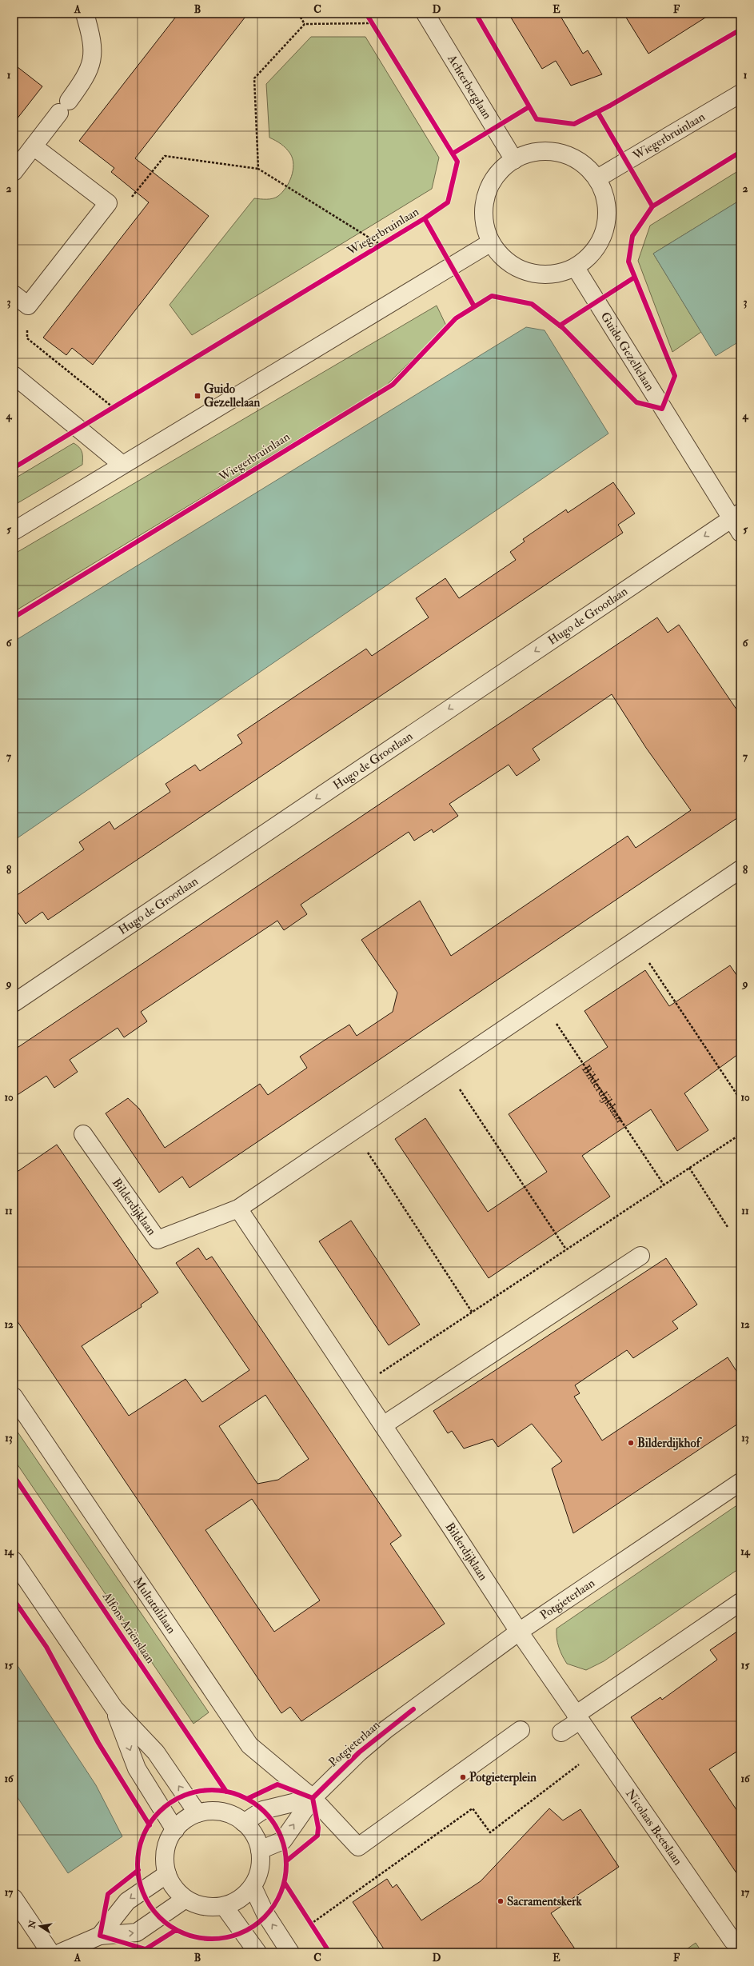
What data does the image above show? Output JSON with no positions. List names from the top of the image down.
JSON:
{
  "streets": {
    "street": [
      "Achterberglaan",
      "Wiegerbruinlaan",
      "Guido Gezellelaan",
      "Hugo de Grootlaan",
      "Bilderdijklaan",
      "Potgieterlaan",
      "Multatulilaan",
      "Nicolaas Beetslaan"
    ],
    "cycle path": ["Alfons Ariënslaan"]
  },
  "crossings": [
    ["Guido Gezellelaan", "Hugo de Grootlaan"],
    ["Bilderdijklaan", "Potgieterlaan"],
    ["Bilderdijklaan", "Nicolaas Beetslaan"],
    ["Potgieterlaan", "Multatulilaan"]
  ],
  "one_way": ["Hugo de Grootlaan"],
  "places": {
    "transit": ["Guido Gezellelaan"],
    "other": ["Bilderdijkhof", "Potgieterplein", "Sacramentskerk"]
  },
  "north": "left",
  "grid": {
    "columns": [
      "A",
      "B",
      "C",
      "D",
      "E",
      "F"
    ],
    "rows": [
      "1",
      "2",
      "3",
      "4",
      "5",
      "6",
      "7",
      "8",
      "9",
      "10",
      "11",
      "12",
      "13",
      "14",
      "15",
      "16",
      "17"
    ]
  }
}
